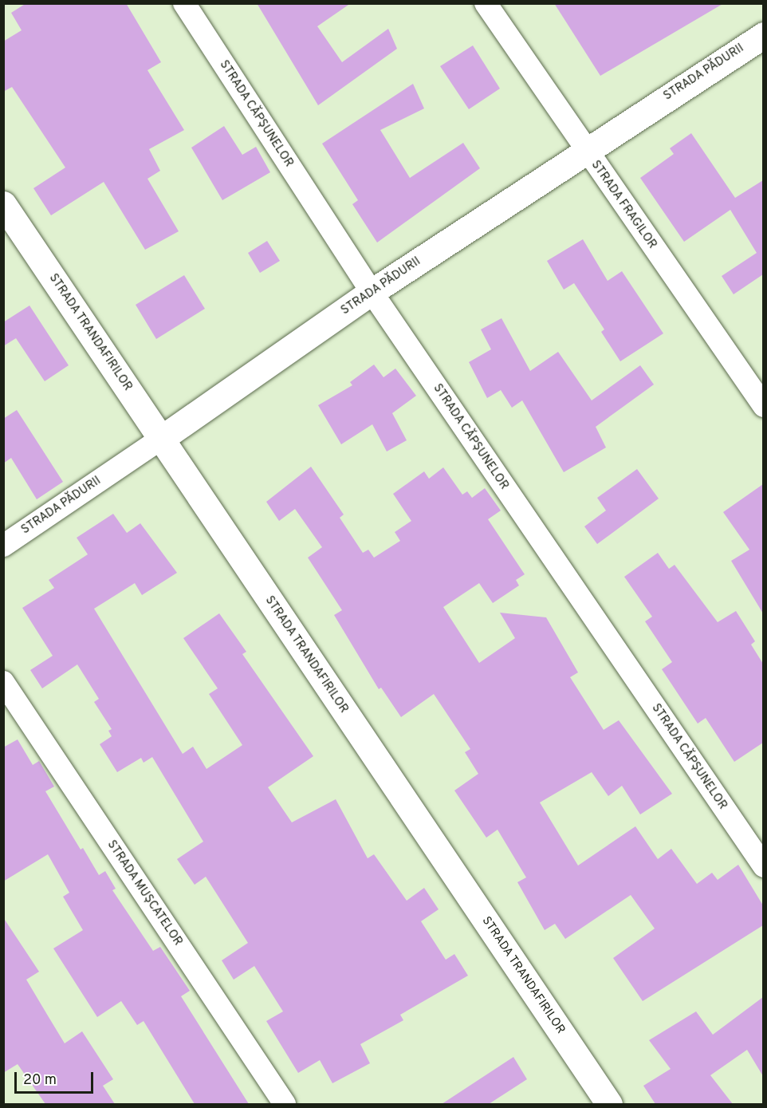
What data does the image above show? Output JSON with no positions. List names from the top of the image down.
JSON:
{
  "streets": {
    "street": [
      "STRADA PĂDURII",
      "STRADA CĂPȘUNELOR",
      "STRADA FRAGILOR",
      "STRADA TRANDAFIRILOR",
      "STRADA MUȘCATELOR"
    ]
  },
  "crossings": [
    ["STRADA PĂDURII", "STRADA CĂPȘUNELOR"],
    ["STRADA PĂDURII", "STRADA FRAGILOR"],
    ["STRADA PĂDURII", "STRADA TRANDAFIRILOR"]
  ],
  "scale_bar": "20 m"
}
